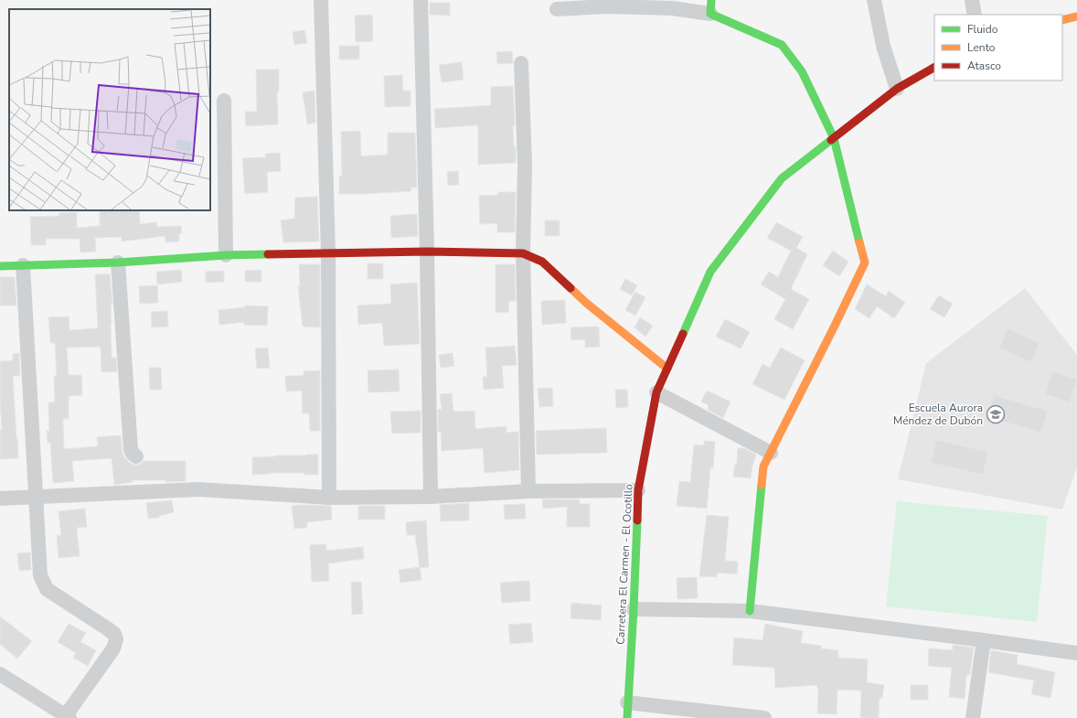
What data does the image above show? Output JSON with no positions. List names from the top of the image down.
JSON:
{
  "streets": {
    "street": ["Carretera El Carmen - El Ocotillo"]
  },
  "places": {
    "school or university": ["Escuela Aurora Méndez de Dubón"]
  },
  "legend": ["Fluido", "Lento", "Atasco"]
}
